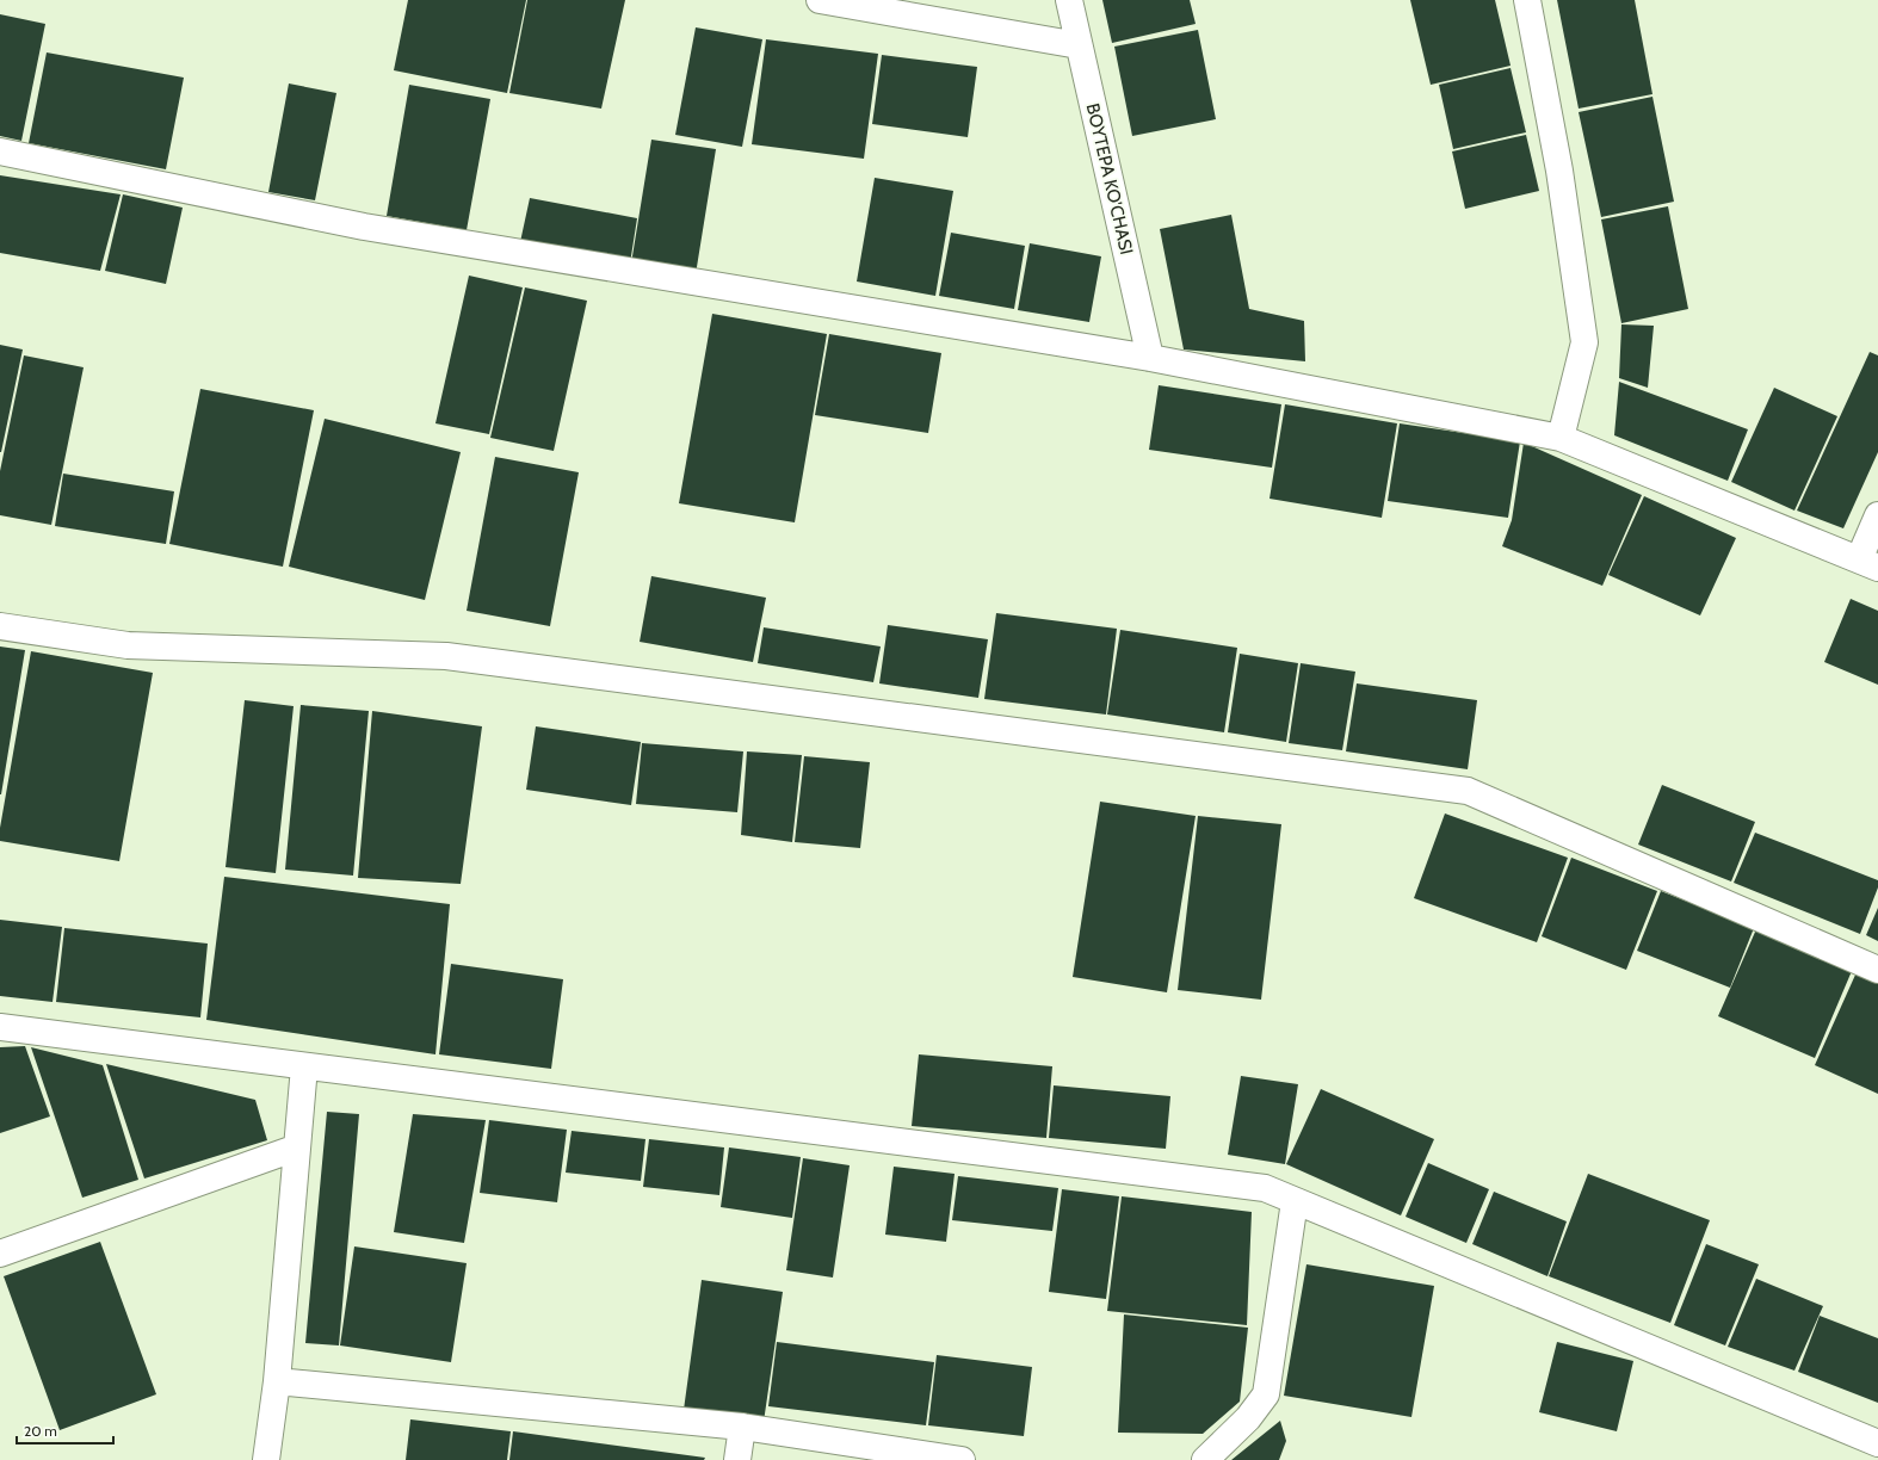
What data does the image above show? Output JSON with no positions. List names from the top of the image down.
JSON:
{
  "streets": {
    "street": ["BOYTEPA KO'CHASI"]
  },
  "scale_bar": "20 m"
}
